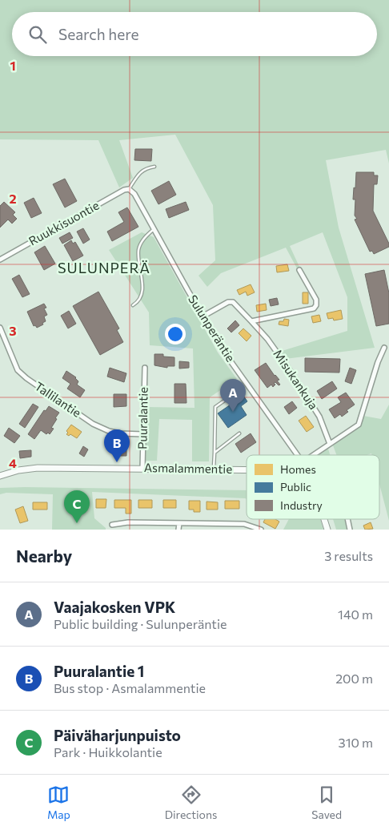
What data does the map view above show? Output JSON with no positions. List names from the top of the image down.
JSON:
{
  "streets": {
    "street": [
      "Ruukkisuontie",
      "Sulunperäntie",
      "Misukankuja",
      "Tallilantie",
      "Puuralantie",
      "Asmalammentie"
    ]
  },
  "crossings": [
    ["Ruukkisuontie", "Sulunperäntie"],
    ["Sulunperäntie", "Misukankuja"],
    ["Tallilantie", "Puuralantie"],
    ["Puuralantie", "Asmalammentie"]
  ],
  "districts": ["SULUNPERÄ"],
  "legend": ["Homes", "Public", "Industry"],
  "page": {
    "search": "Search here",
    "pins": ["A", "B", "C"],
    "heading": ["Nearby", "3 results"],
    "list": [
      {
        "mark": "A",
        "name": "Vaajakosken VPK",
        "note": "Public building · Sulunperäntie",
        "value": "140 m"
      },
      {
        "mark": "B",
        "name": "Puuralantie 1",
        "note": "Bus stop · Asmalammentie",
        "value": "200 m"
      },
      {
        "mark": "C",
        "name": "Päiväharjunpuisto",
        "note": "Park · Huikkolantie",
        "value": "310 m"
      }
    ],
    "nav": ["Map", "Directions", "Saved"]
  },
  "grid": {
    "rows": [
      "1",
      "2",
      "3",
      "4"
    ]
  }
}
